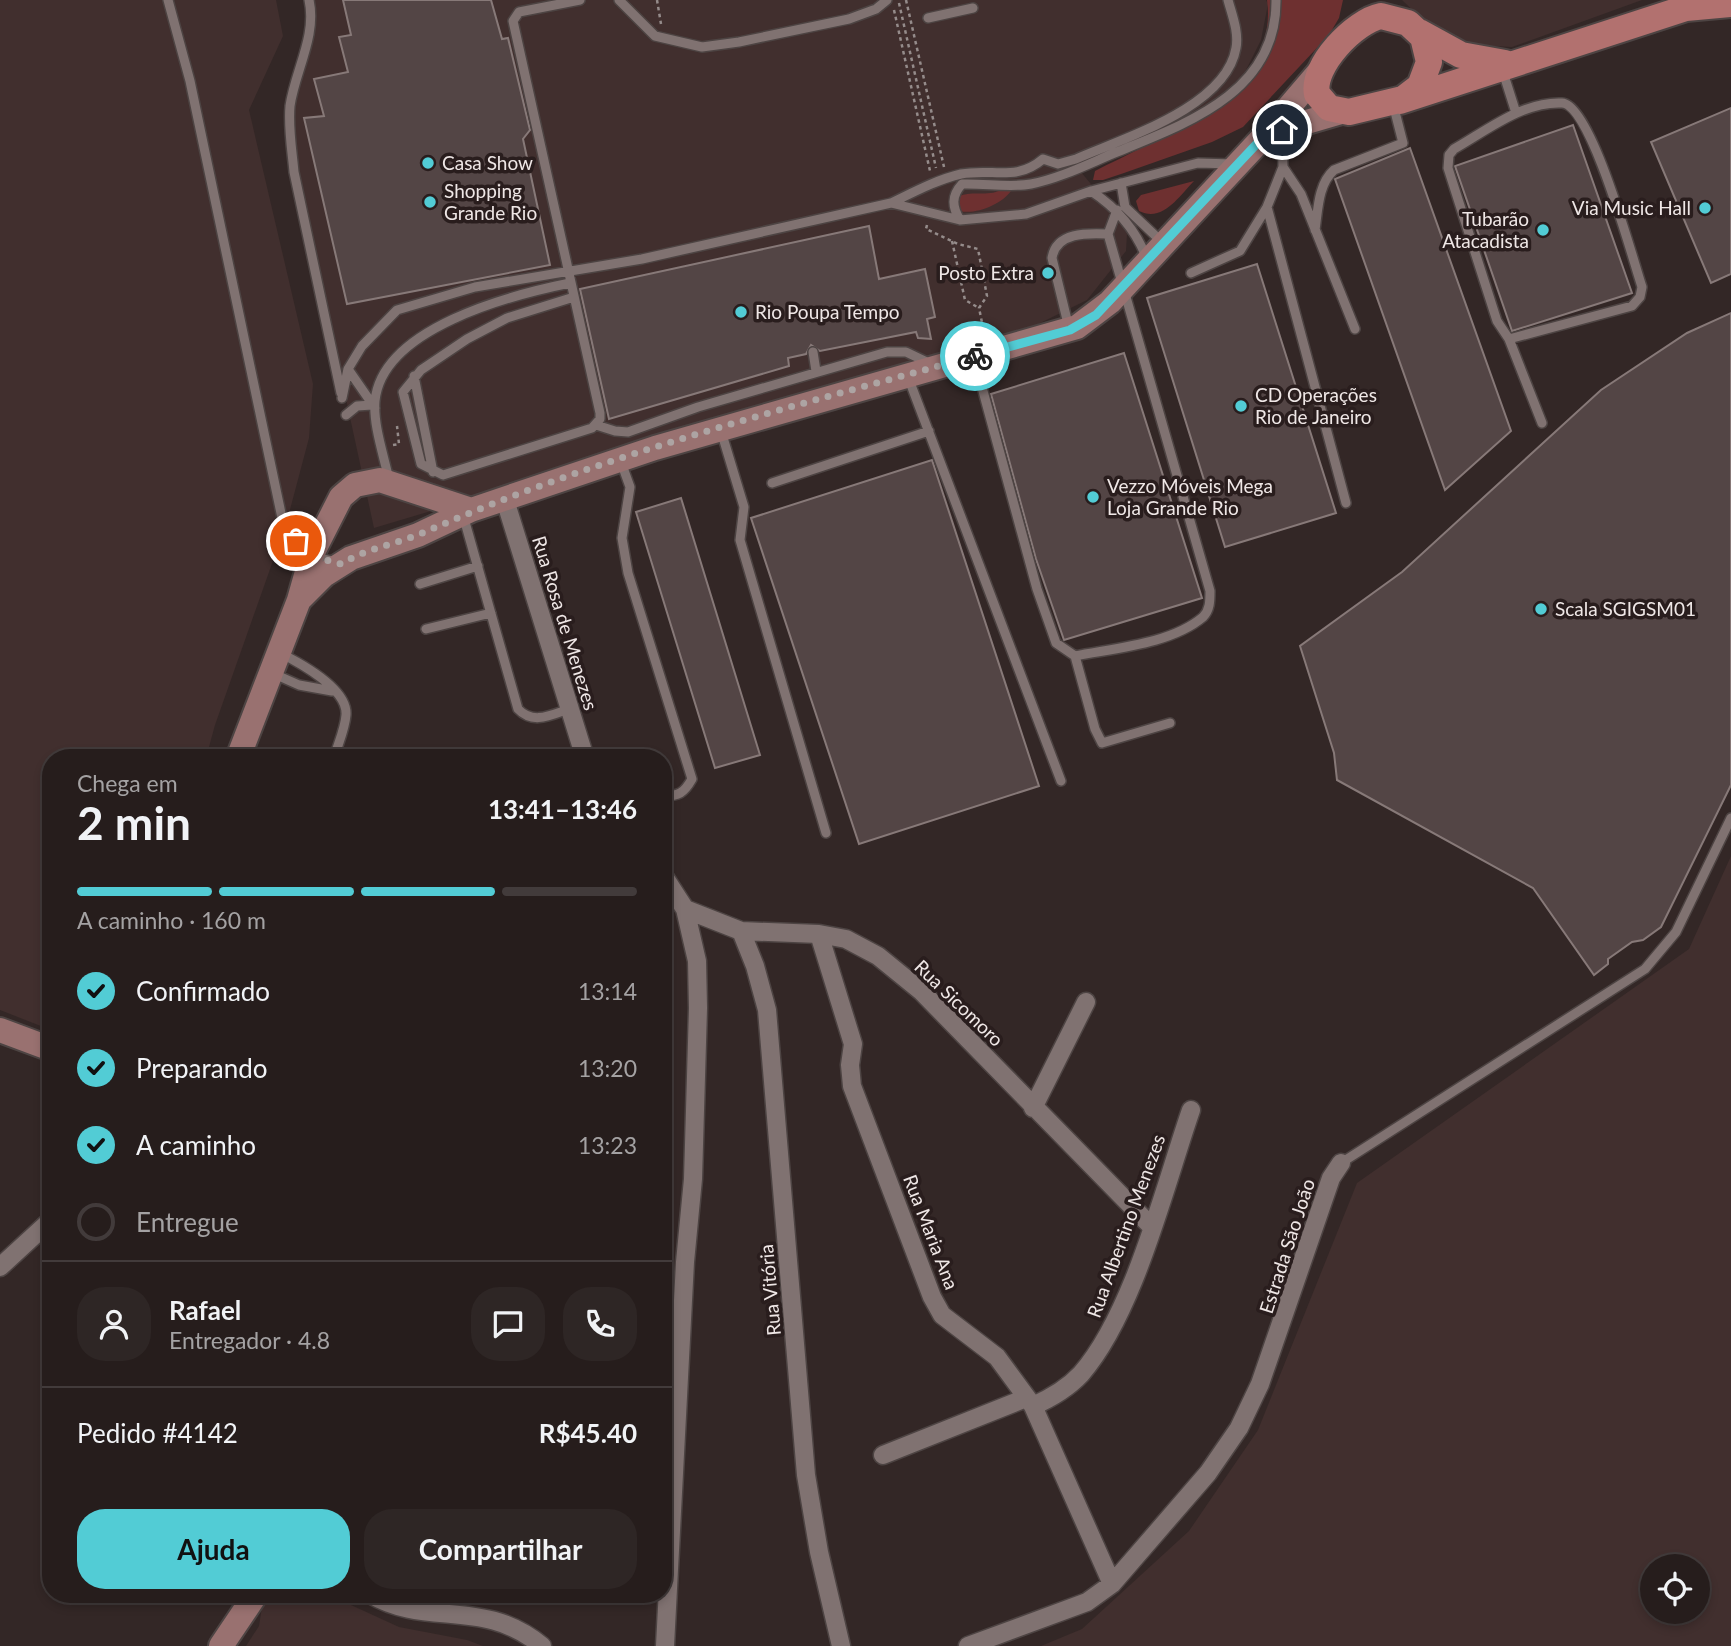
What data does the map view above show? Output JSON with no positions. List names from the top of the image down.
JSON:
{
  "streets": {
    "street": [
      "Rua Rosa de Menezes",
      "Rua Sicomoro",
      "Rua Albertino Menezes",
      "Rua Maria Ana",
      "Estrada São João",
      "Rua Vitória"
    ]
  },
  "crossings": [
    ["Rua Sicomoro", "Rua Albertino Menezes"],
    ["Rua Sicomoro", "Rua Maria Ana"],
    ["Rua Sicomoro", "Rua Vitória"],
    ["Rua Albertino Menezes", "Rua Maria Ana"],
    ["Rua Maria Ana", "Estrada São João"]
  ],
  "places": [
    "Casa Show",
    "Shopping Grande Rio",
    "Via Music Hall",
    "Tubarão Atacadista",
    "Posto Extra",
    "Rio Poupa Tempo",
    "CD Operações Rio de Janeiro",
    "Vezzo Móveis Mega Loja Grande Rio",
    "Scala SGIGSM01"
  ],
  "page": {
    "heading": ["2 min", "Chega em", "13:41–13:46"],
    "panel": [
      "Rafael",
      "Entregador · 4.8",
      "Pedido #4142",
      "R$45.40"
    ],
    "bar": "A caminho · 160 m",
    "list": [
      ["Confirmado", "13:14"],
      ["Preparando", "13:20"],
      ["A caminho", "13:23"],
      "Entregue"
    ],
    "buttons": ["Ajuda", "Compartilhar"]
  }
}
